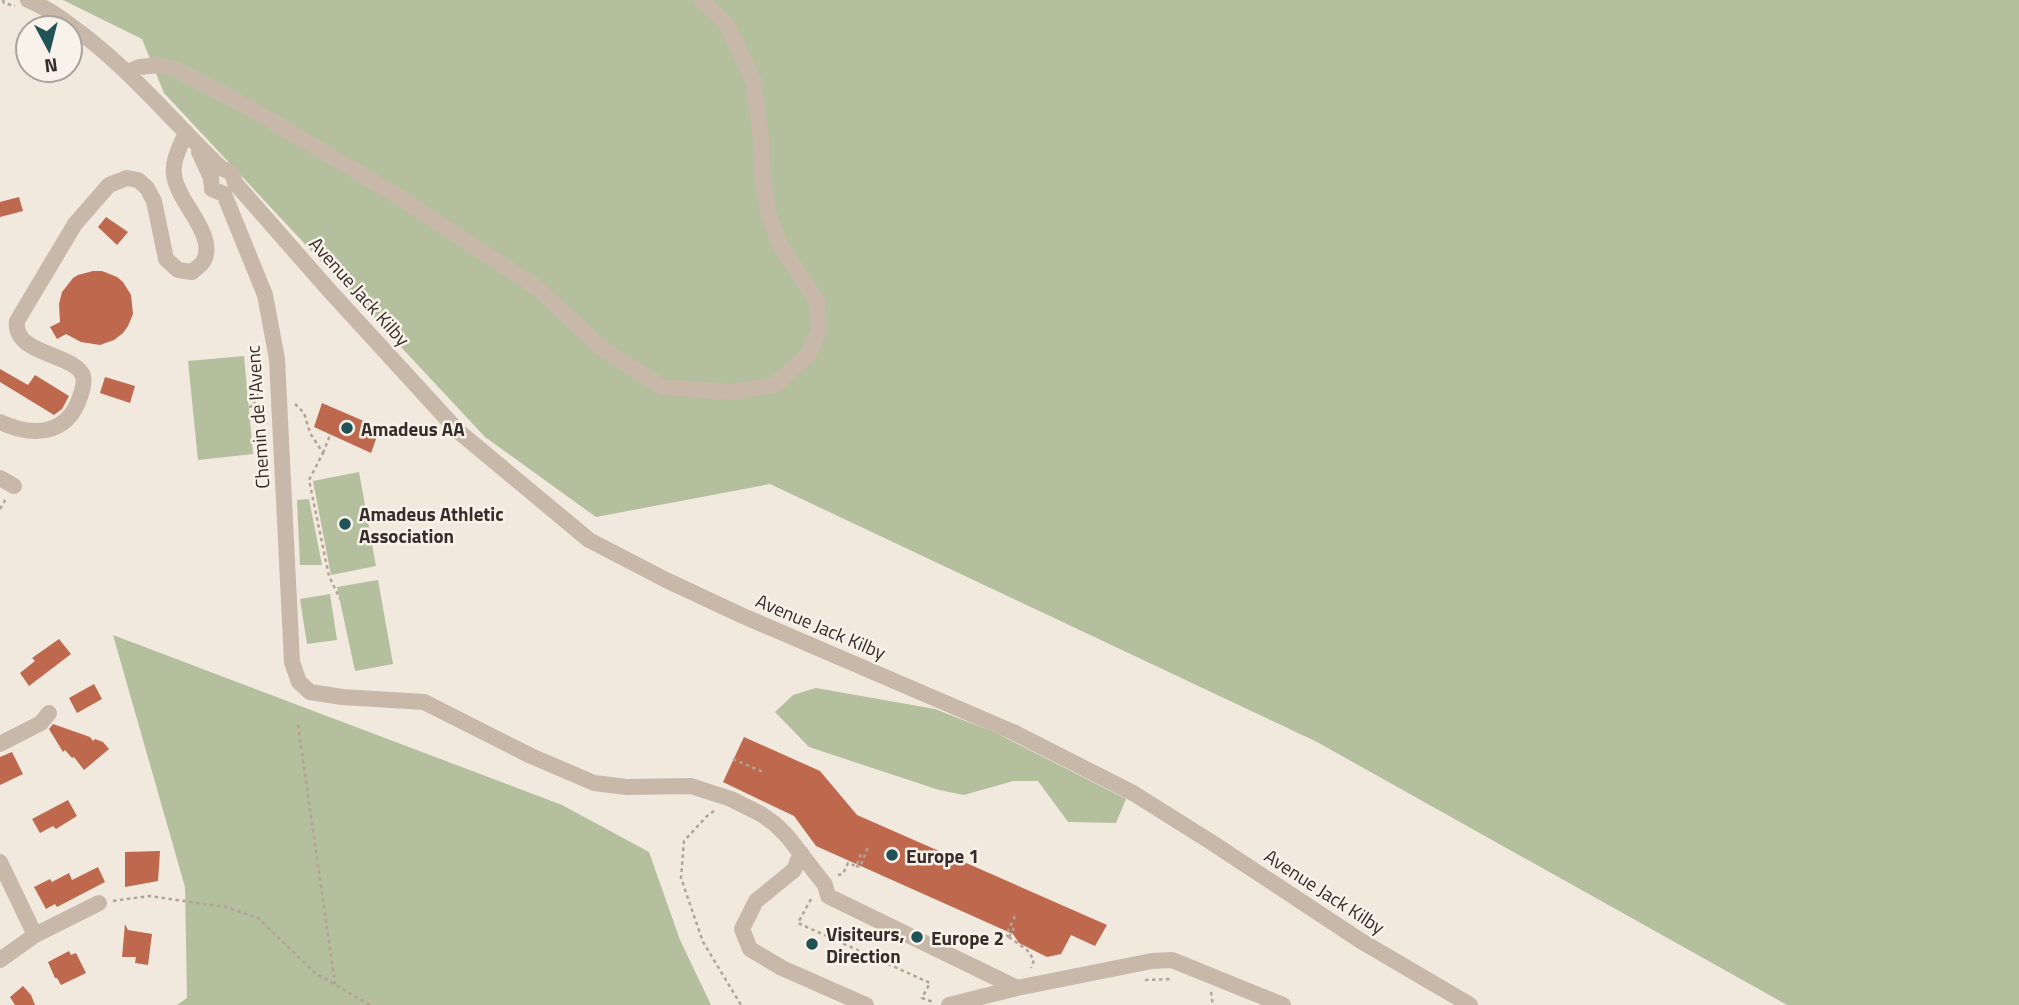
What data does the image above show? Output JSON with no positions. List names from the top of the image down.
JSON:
{
  "streets": {
    "street": ["Avenue Jack Kilby", "Chemin de l'Avenc"]
  },
  "crossings": [
    ["Avenue Jack Kilby", "Chemin de l'Avenc"]
  ],
  "places": [
    "Amadeus AA",
    "Amadeus Athletic Association",
    "Europe 1",
    "Europe 2",
    "Visiteurs, Direction"
  ],
  "north": "bottom"
}
